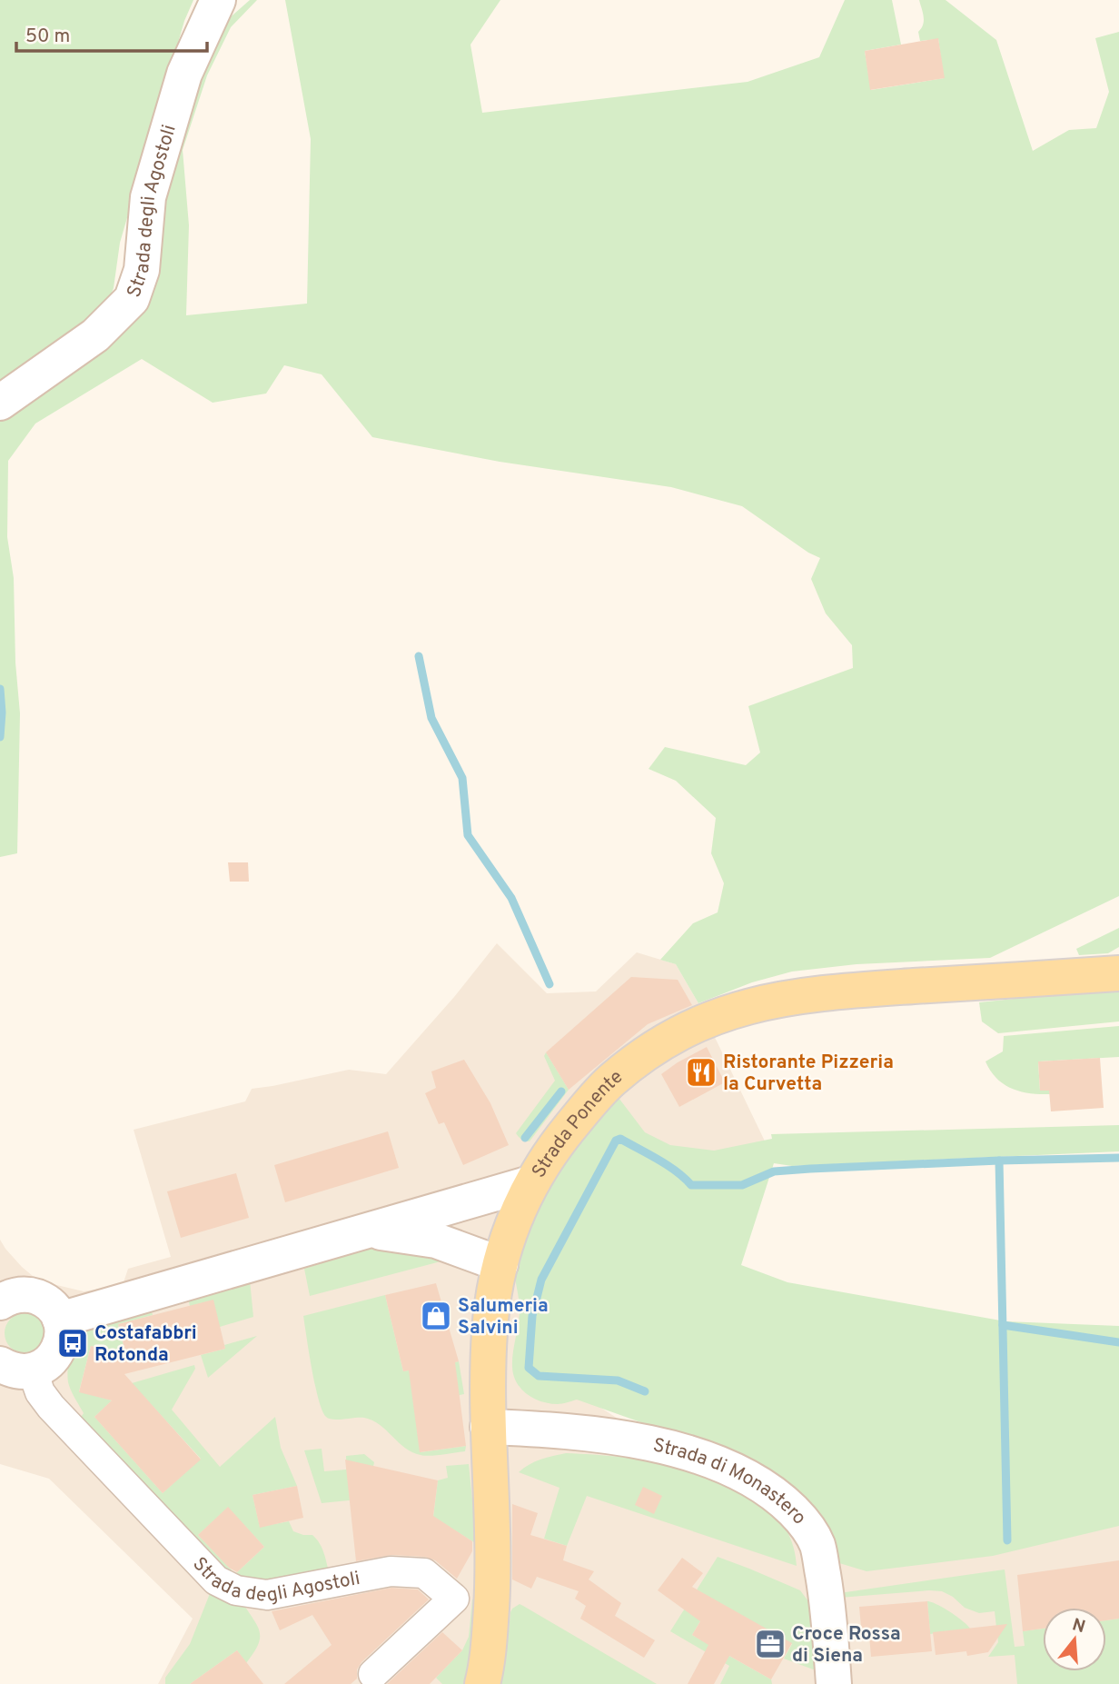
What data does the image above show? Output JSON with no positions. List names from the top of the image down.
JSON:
{
  "streets": {
    "main road": ["Strada Ponente"],
    "street": ["Strada degli Agostoli", "Strada di Monastero"]
  },
  "crossings": [
    ["Strada Ponente", "Strada di Monastero"]
  ],
  "places": {
    "restaurant": ["Ristorante Pizzeria la Curvetta"],
    "shop": ["Salumeria Salvini"],
    "bus stop": ["Costafabbri Rotonda"],
    "office": ["Croce Rossa di Siena"]
  },
  "scale_bar": "50 m",
  "north": "top"
}
